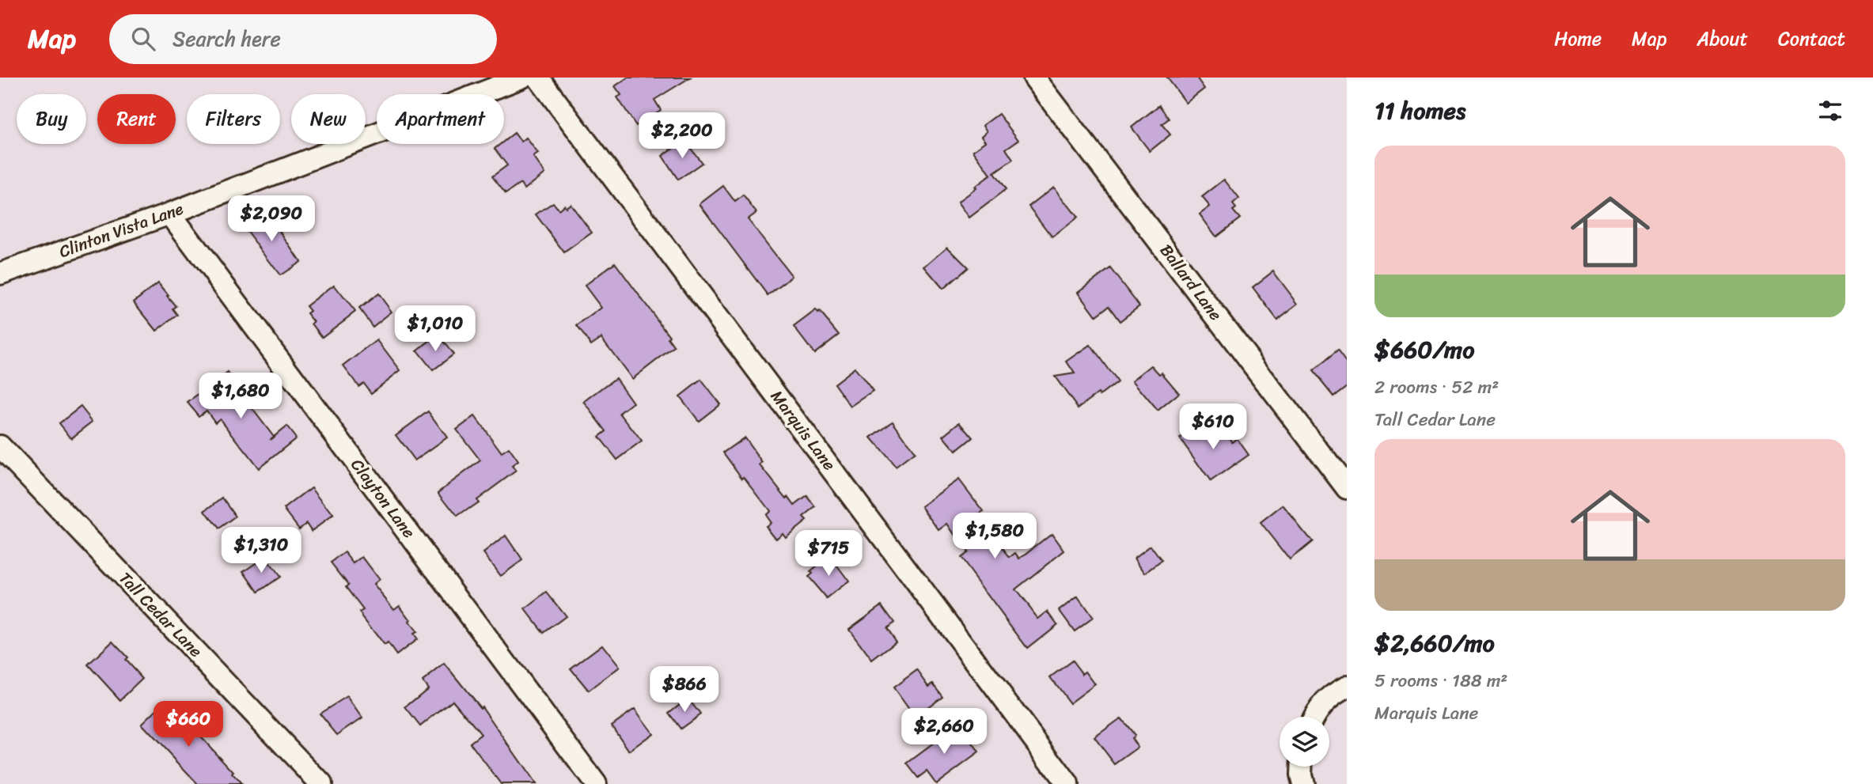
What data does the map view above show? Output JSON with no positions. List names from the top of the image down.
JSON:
{
  "streets": {
    "street": [
      "Clinton Vista Lane",
      "Ballard Lane",
      "Marquis Lane",
      "Clayton Lane",
      "Tall Cedar Lane"
    ]
  },
  "crossings": [
    ["Clinton Vista Lane", "Clayton Lane"]
  ],
  "page": {
    "header": "Map",
    "search": "Search here",
    "nav": [
      "Home",
      "Map",
      "About",
      "Contact"
    ],
    "heading": "11 homes",
    "chip": [
      "Buy",
      "Rent",
      "Filters",
      "New",
      "Apartment"
    ],
    "price": [
      "$2,200",
      "$2,090",
      "$1,010",
      "$1,680",
      "$610",
      "$1,580",
      "$1,310",
      "$715",
      "$866",
      "$660",
      "$2,660"
    ],
    "list": [
      {
        "name": "$660/mo",
        "note": "2 rooms · 52 m² · Tall Cedar Lane"
      },
      {
        "name": "$2,660/mo",
        "note": "5 rooms · 188 m² · Marquis Lane"
      }
    ]
  }
}
